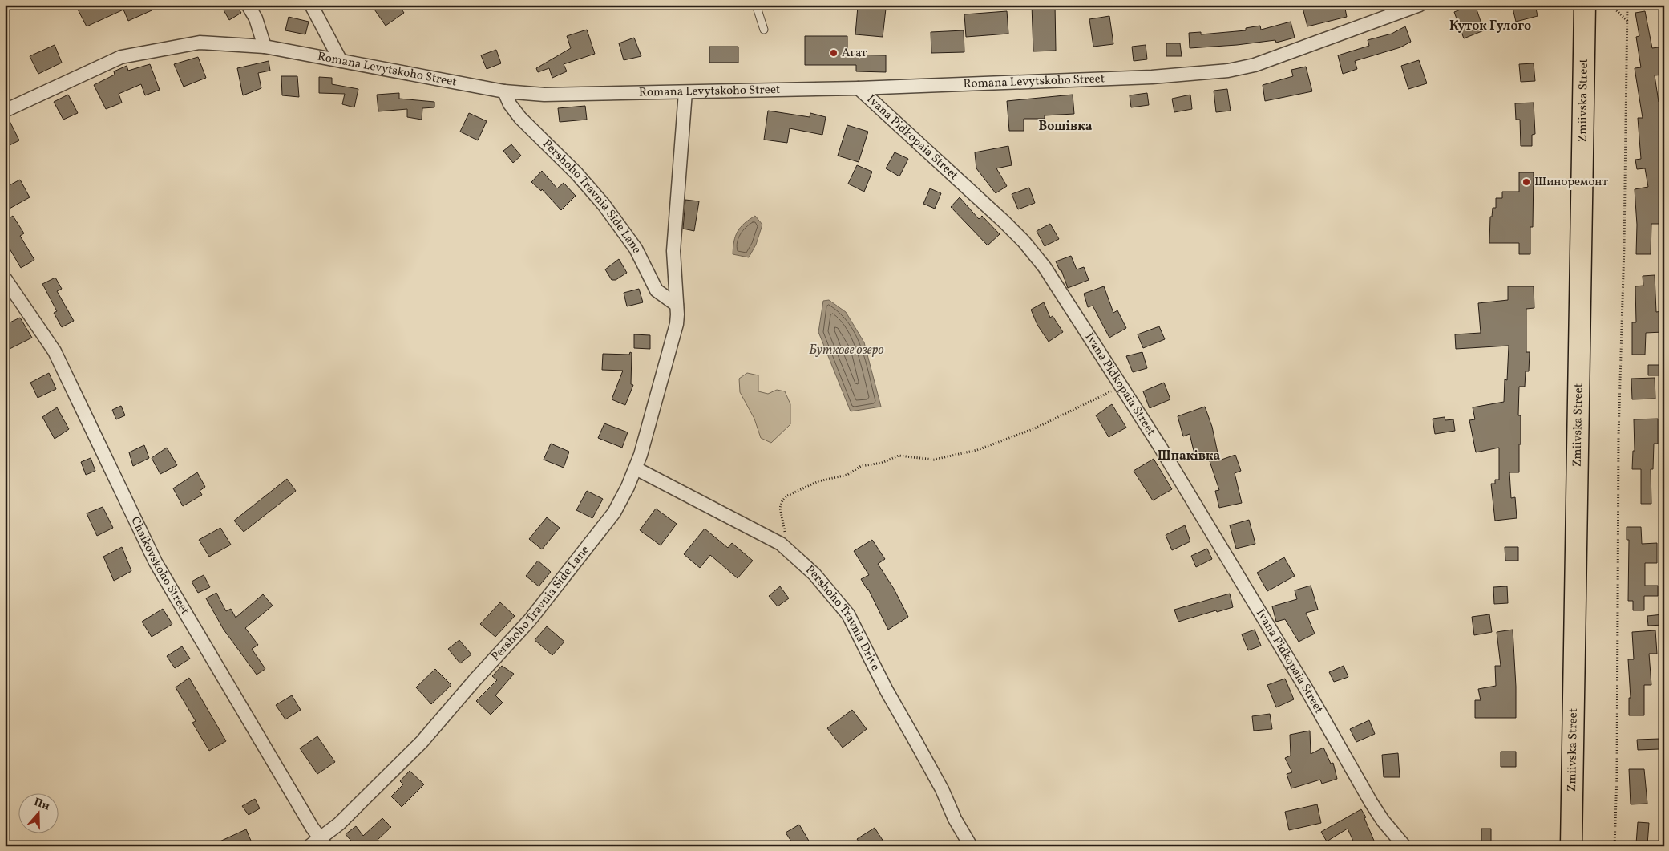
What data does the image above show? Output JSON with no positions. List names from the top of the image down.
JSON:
{
  "streets": {
    "main road": ["Zmiivska Street"],
    "street": [
      "Romana Levytskoho Street",
      "Ivana Pidkopaia Street",
      "Pershoho Travnia Side Lane",
      "Chaikovskoho Street",
      "Pershoho Travnia Drive"
    ]
  },
  "crossings": [
    ["Romana Levytskoho Street", "Ivana Pidkopaia Street"],
    ["Romana Levytskoho Street", "Pershoho Travnia Side Lane"],
    ["Pershoho Travnia Side Lane", "Chaikovskoho Street"],
    ["Pershoho Travnia Side Lane", "Pershoho Travnia Drive"]
  ],
  "districts": ["Куток Гулого", "Вошівка", "Шпаківка"],
  "water": ["Буткове озеро"],
  "places": ["Агат", "Шиноремонт"],
  "north": "top"
}
